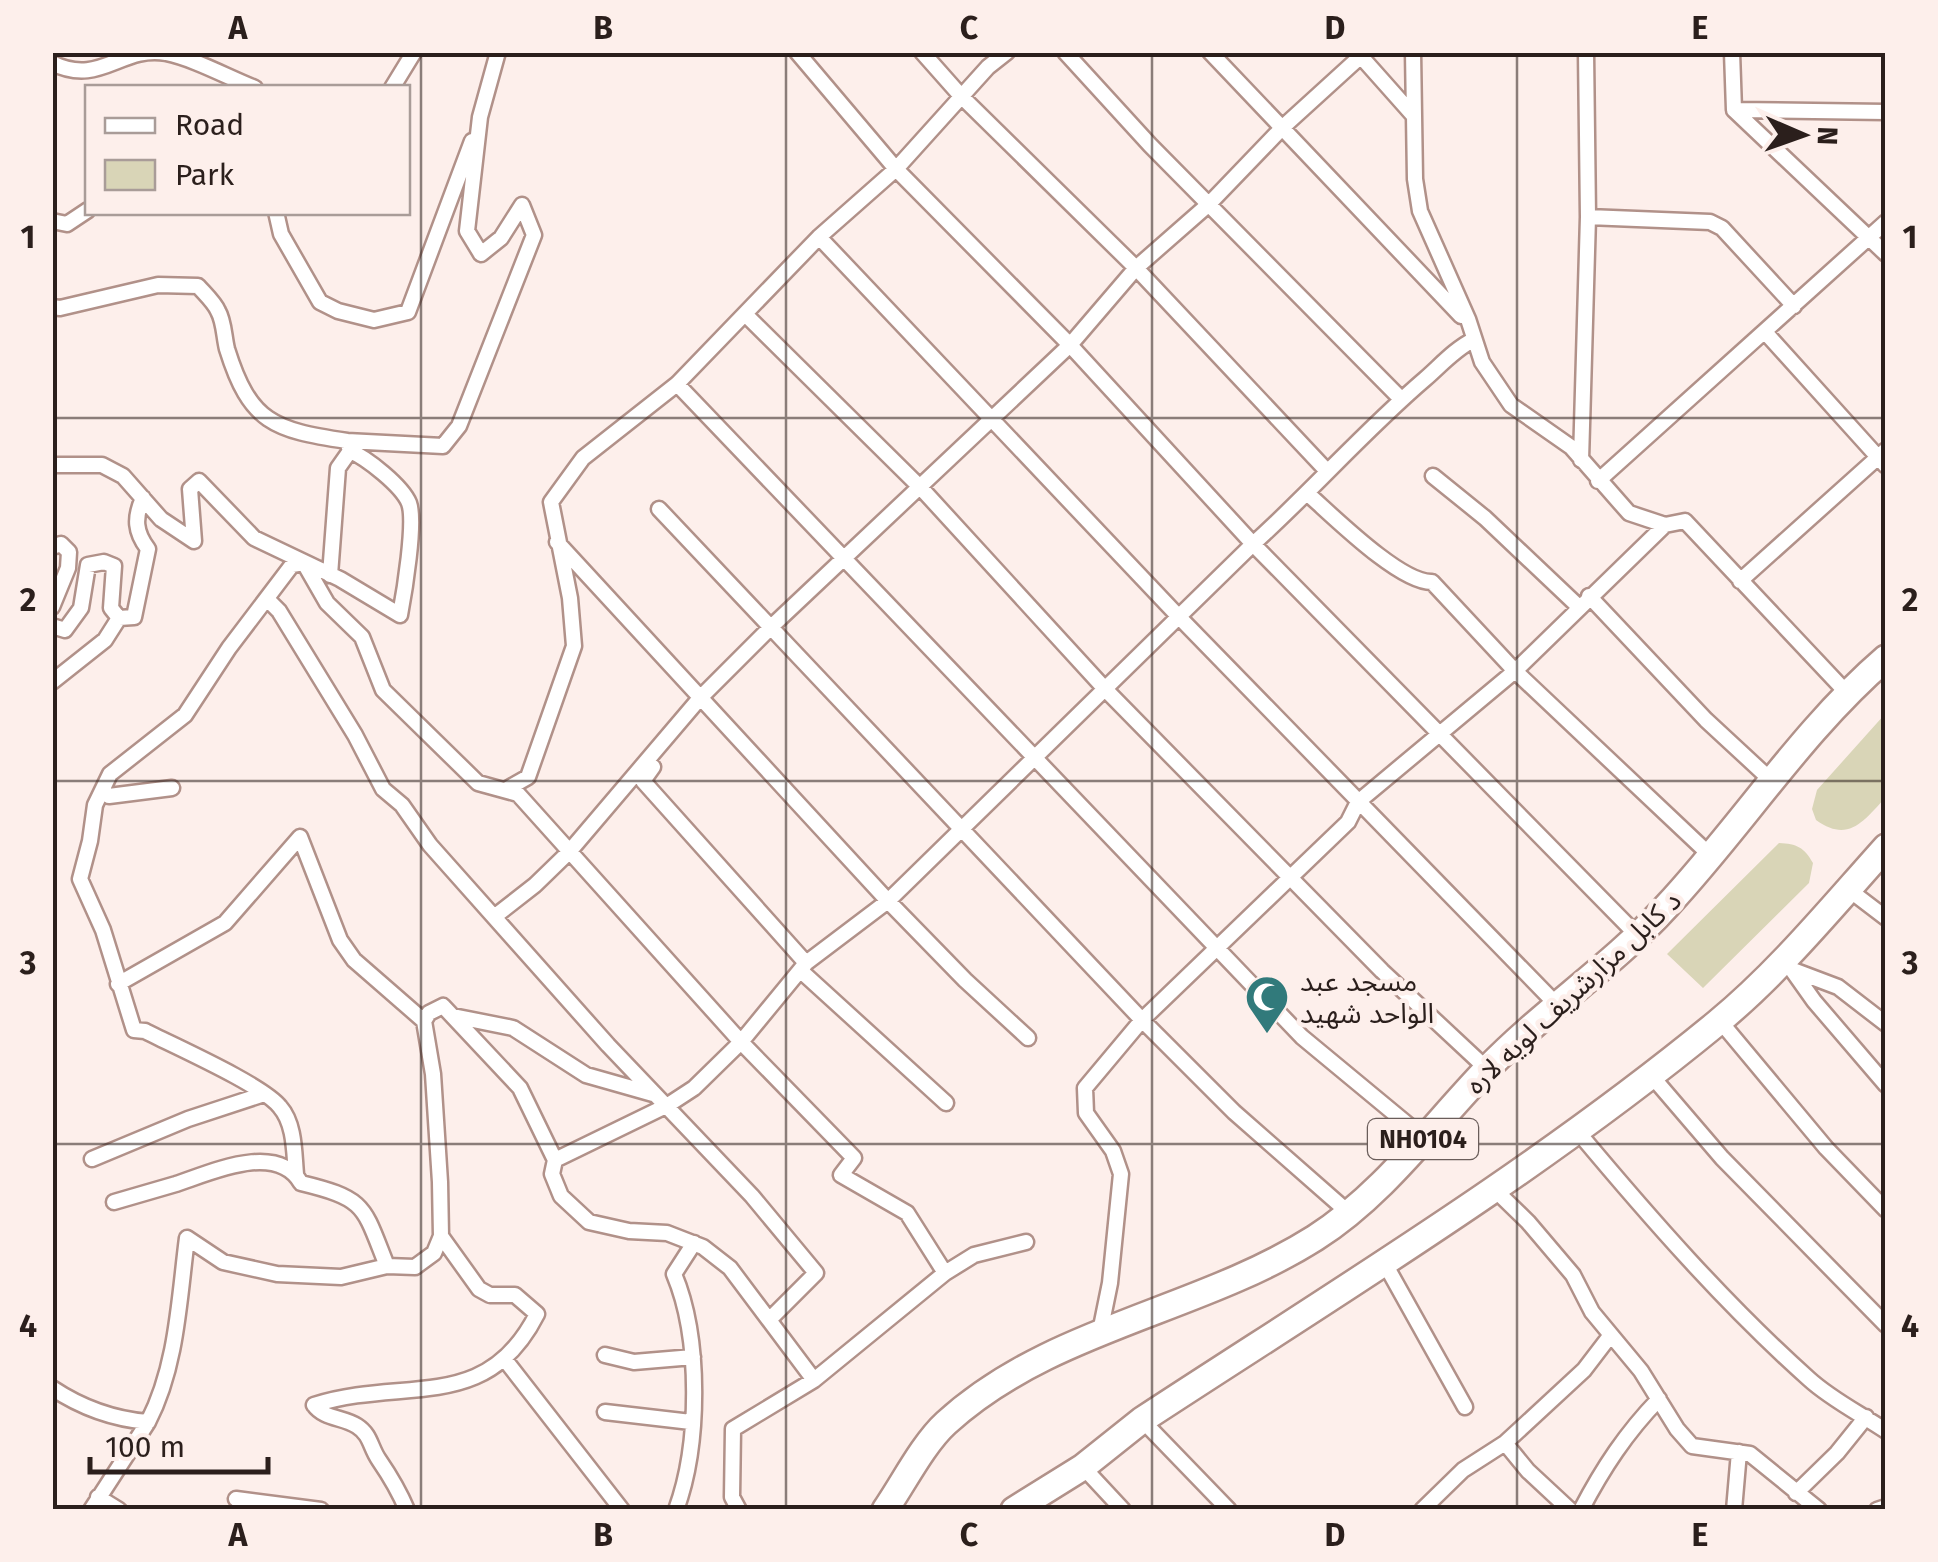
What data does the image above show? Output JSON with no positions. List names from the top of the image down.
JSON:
{
  "streets": {
    "highway": ["د کابل مزارشریف لویه لاره", "NH0104"]
  },
  "places": {
    "mosque": ["مسجد عبد الواحد شهید"]
  },
  "legend": ["Road", "Park"],
  "scale_bar": "100 m",
  "north": "right",
  "grid": {
    "columns": [
      "A",
      "B",
      "C",
      "D",
      "E"
    ],
    "rows": [
      "1",
      "2",
      "3",
      "4"
    ]
  }
}
